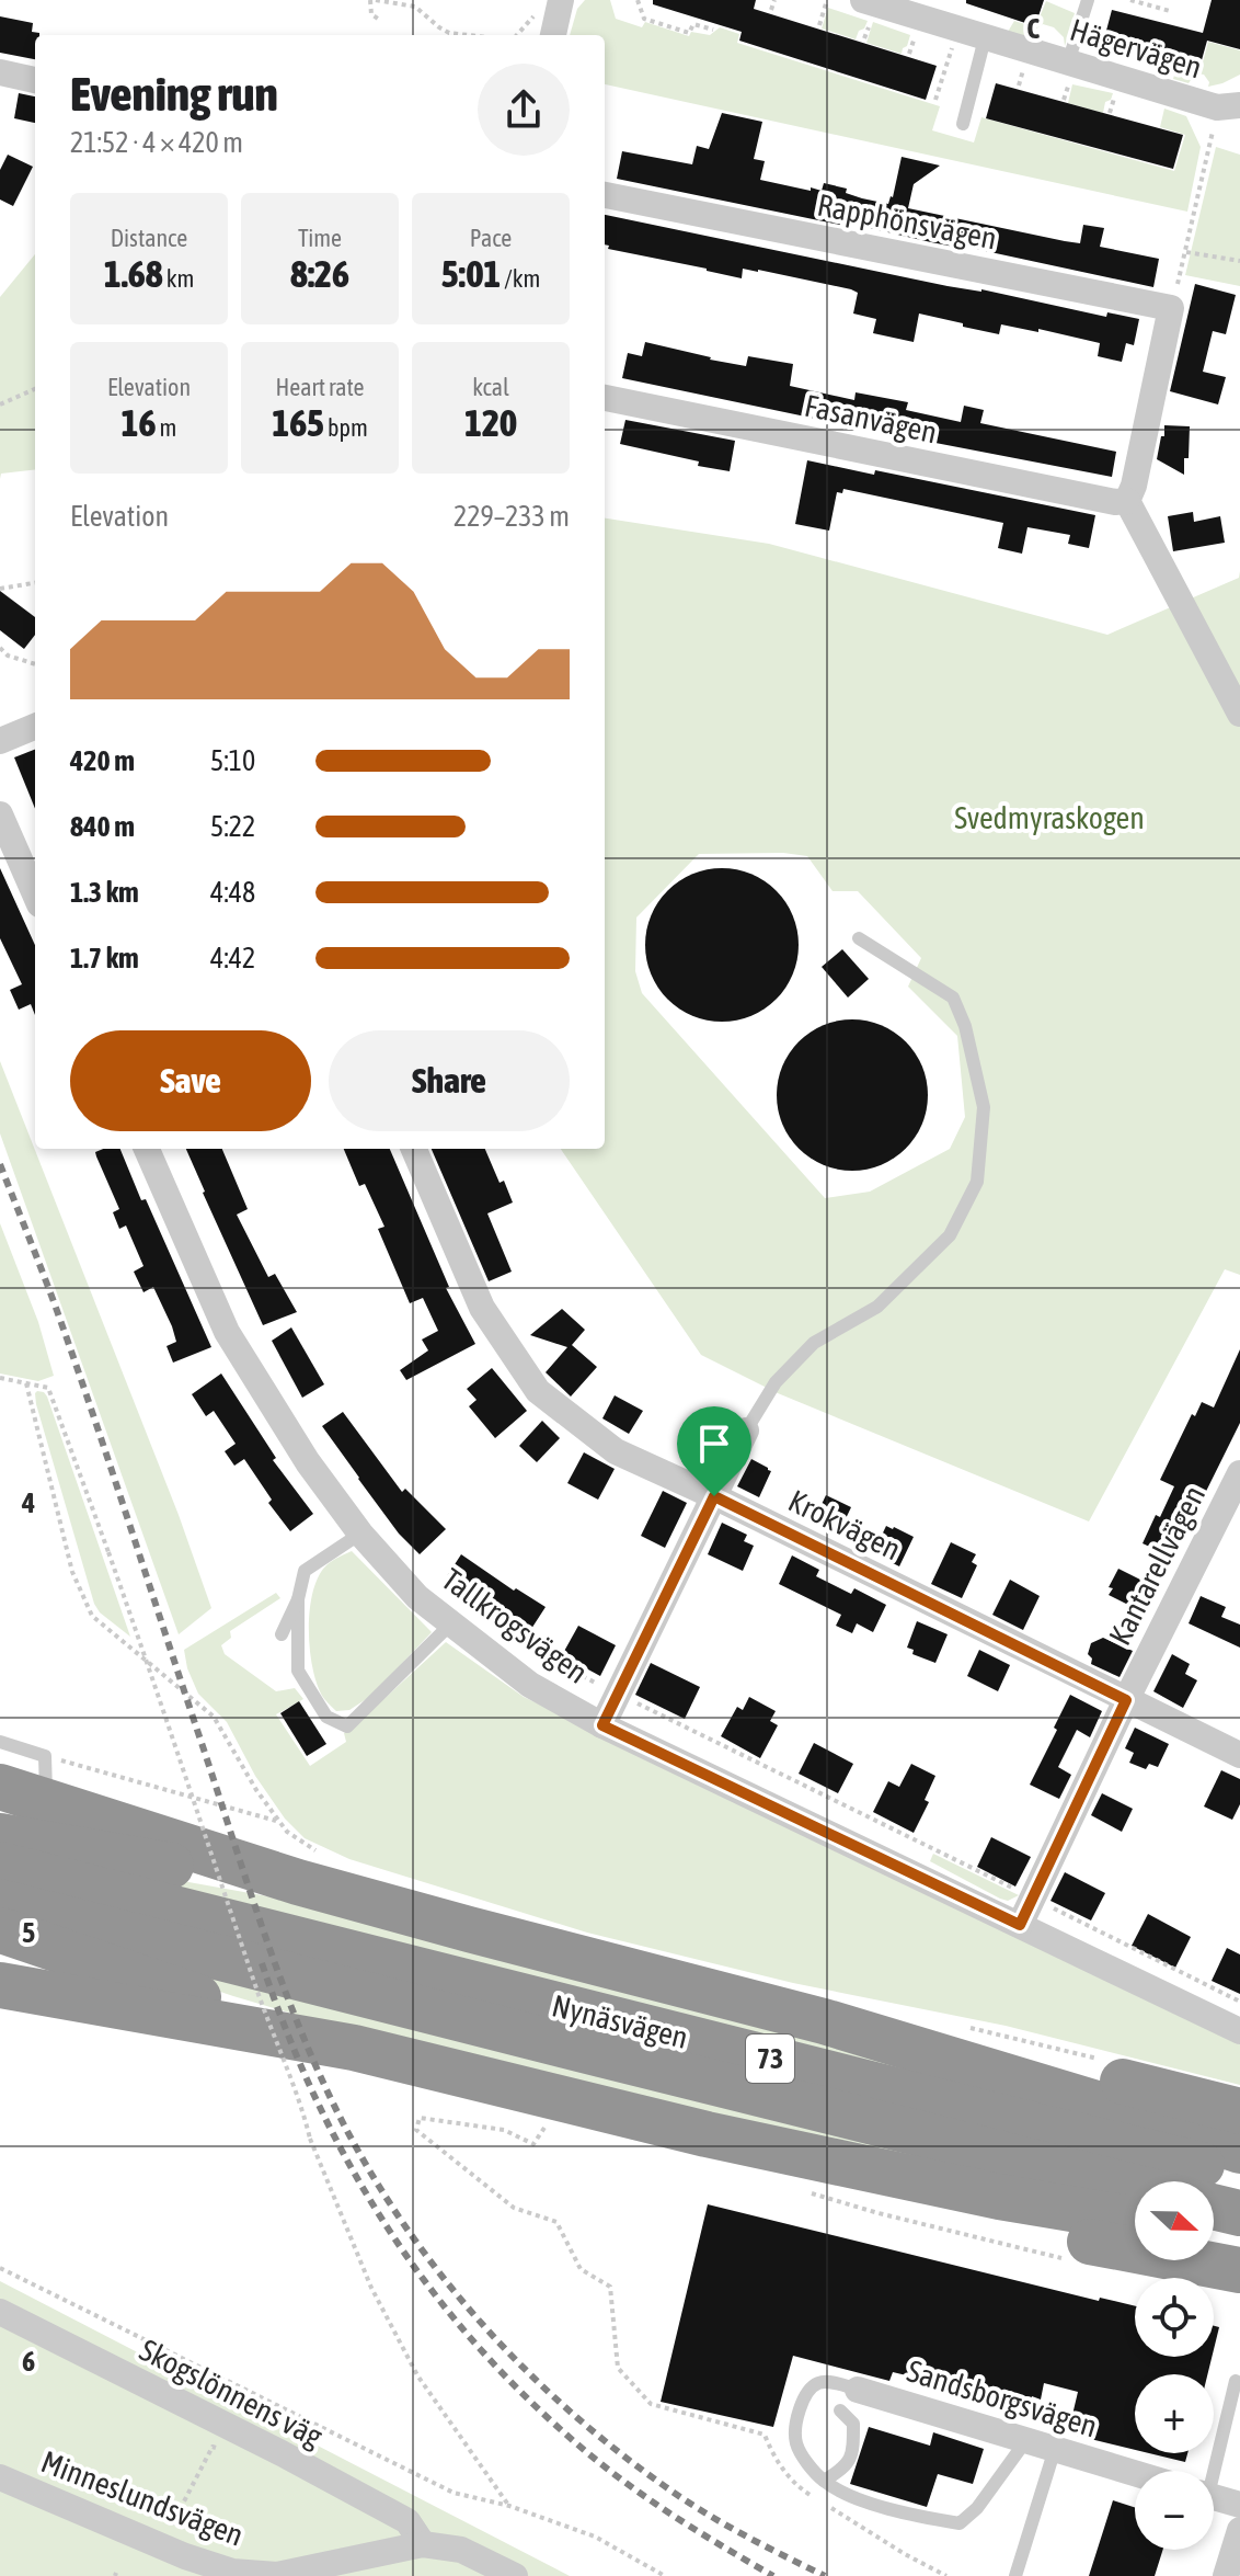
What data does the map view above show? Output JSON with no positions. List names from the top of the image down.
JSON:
{
  "streets": {
    "highway": ["Nynäsvägen", "73"],
    "street": [
      "Hägervägen",
      "Rapphönsvägen",
      "Fasanvägen",
      "Krokvägen",
      "Kantarellvägen",
      "Tallkrogsvägen",
      "Skogslönnens väg",
      "Sandsborgsvägen",
      "Minneslundsvägen"
    ]
  },
  "crossings": [
    ["Krokvägen", "Kantarellvägen"],
    ["Kantarellvägen", "Tallkrogsvägen"],
    ["Skogslönnens väg", "Minneslundsvägen"]
  ],
  "parks": ["Svedmyraskogen"],
  "north": "right",
  "page": {
    "heading": ["Evening run", "21:52 · 4 × 420 m"],
    "stats": [
      ["Distance", "1.68 km"],
      ["Time", "8:26"],
      ["Pace", "5:01 /km"],
      ["Elevation", "16 m"],
      ["Heart rate", "165 bpm"],
      ["kcal", "120"]
    ],
    "chart": ["Elevation", "229–233 m"],
    "list": [
      {
        "name": "420 m",
        "note": "5:10"
      },
      {
        "name": "840 m",
        "note": "5:22"
      },
      {
        "name": "1.3 km",
        "note": "4:48"
      },
      {
        "name": "1.7 km",
        "note": "4:42"
      }
    ],
    "buttons": ["Save", "Share"],
    "map_buttons": ["+", "−"]
  },
  "grid": {
    "columns": ["C"],
    "rows": ["4", "5", "6"]
  }
}
